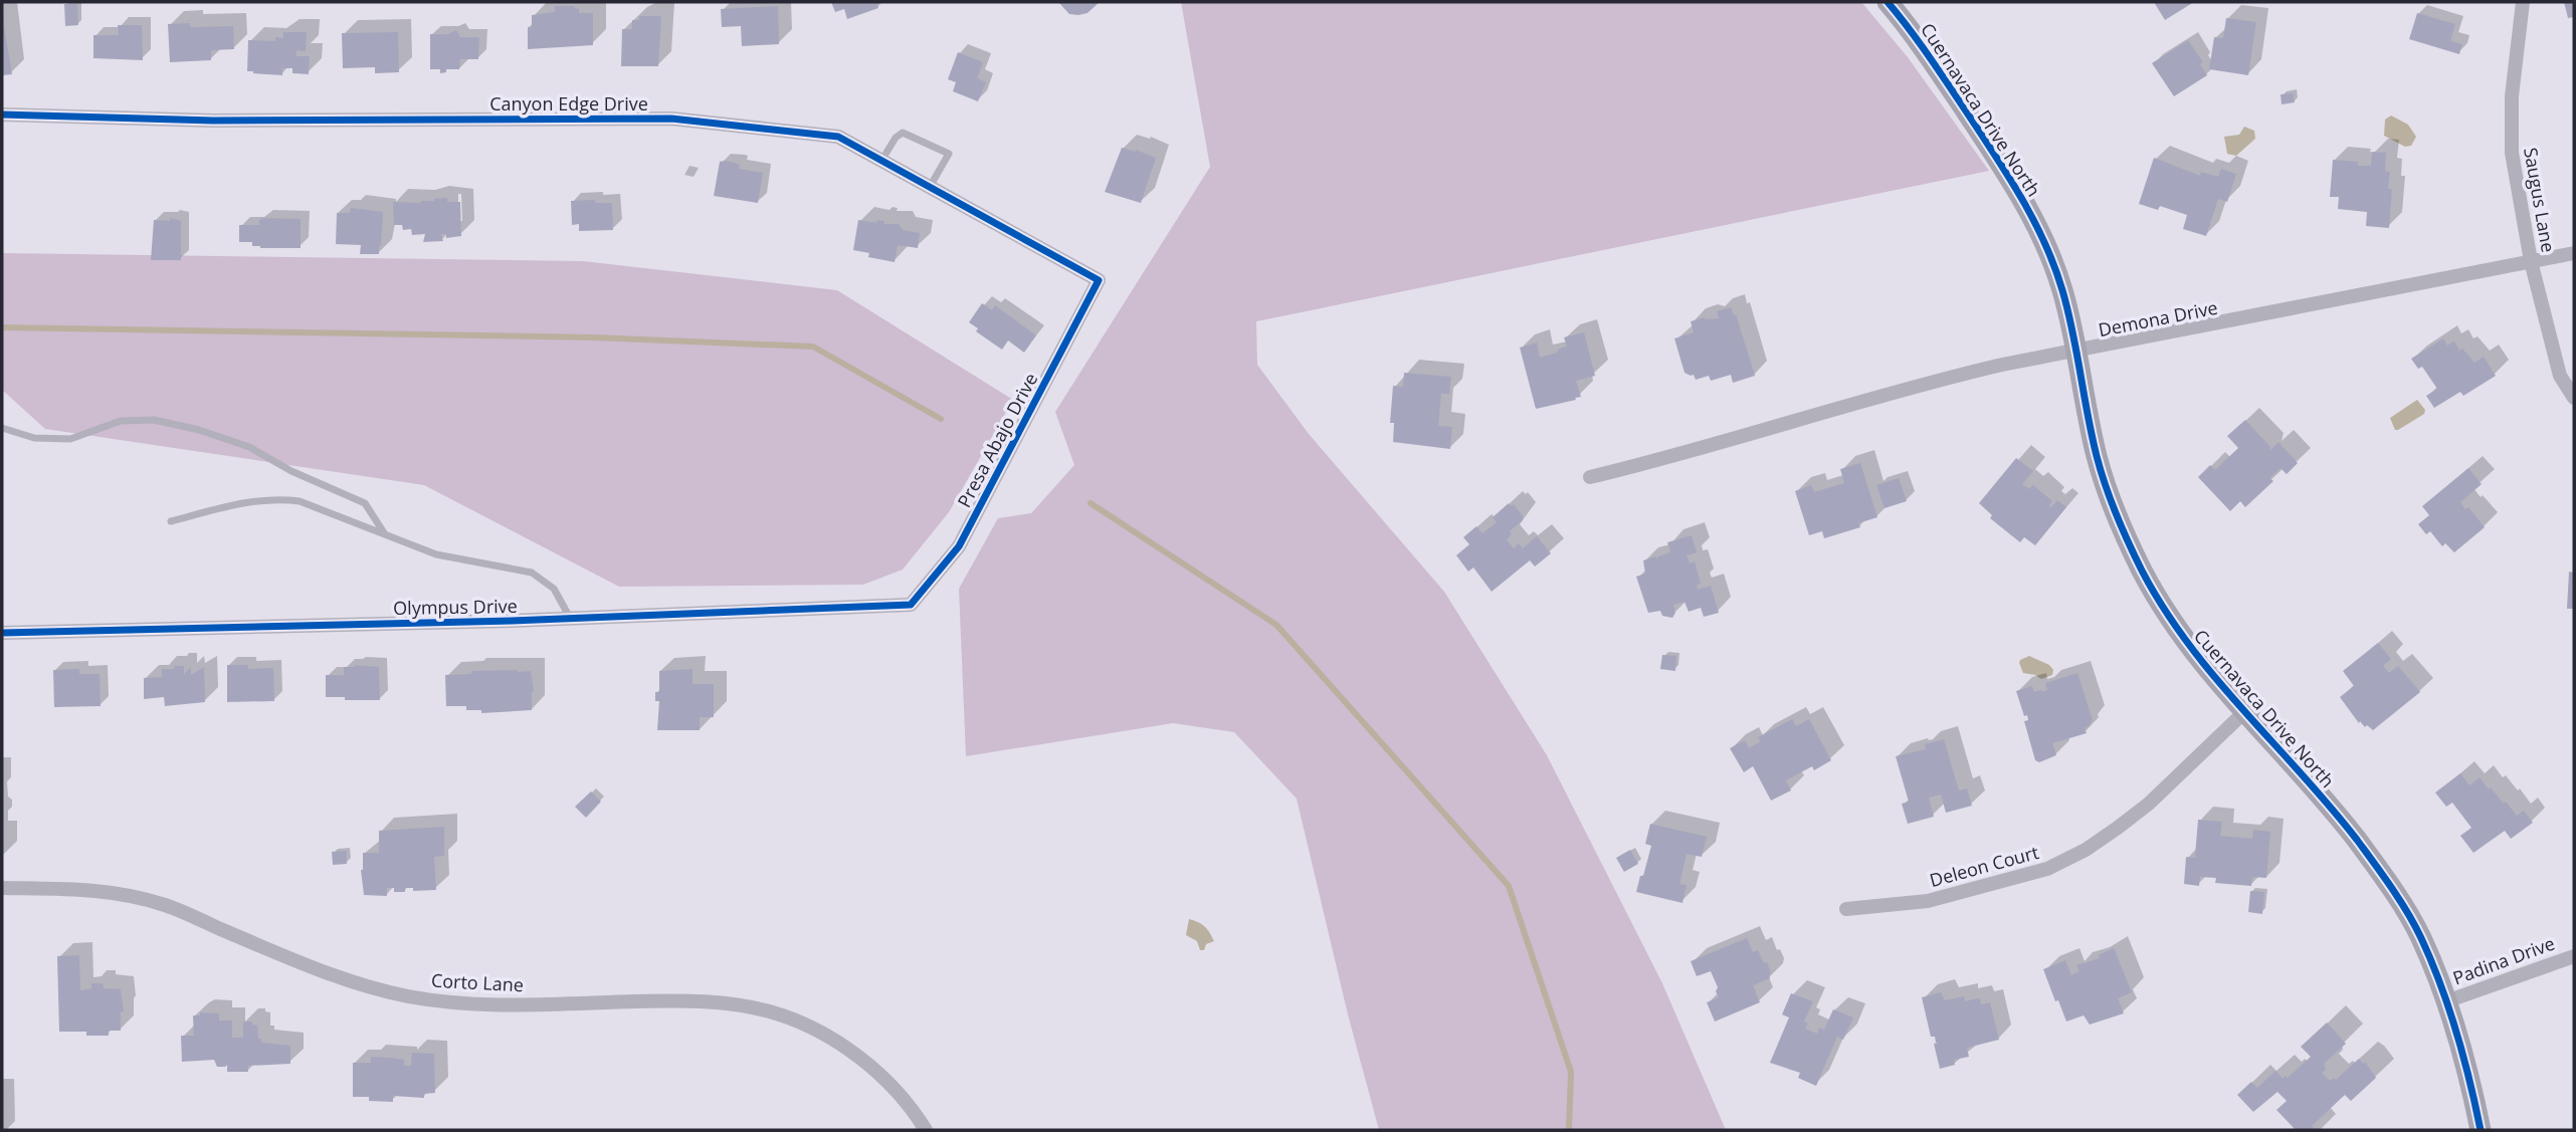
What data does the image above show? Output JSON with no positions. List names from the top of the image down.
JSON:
{
  "streets": {
    "street": [
      "Canyon Edge Drive",
      "Cuernavaca Drive North",
      "Saugus Lane",
      "Demona Drive",
      "Presa Abajo Drive",
      "Olympus Drive",
      "Deleon Court",
      "Padina Drive",
      "Corto Lane"
    ]
  },
  "crossings": [
    ["Canyon Edge Drive", "Presa Abajo Drive"],
    ["Cuernavaca Drive North", "Demona Drive"],
    ["Cuernavaca Drive North", "Deleon Court"],
    ["Cuernavaca Drive North", "Padina Drive"],
    ["Saugus Lane", "Demona Drive"],
    ["Presa Abajo Drive", "Olympus Drive"]
  ]
}
